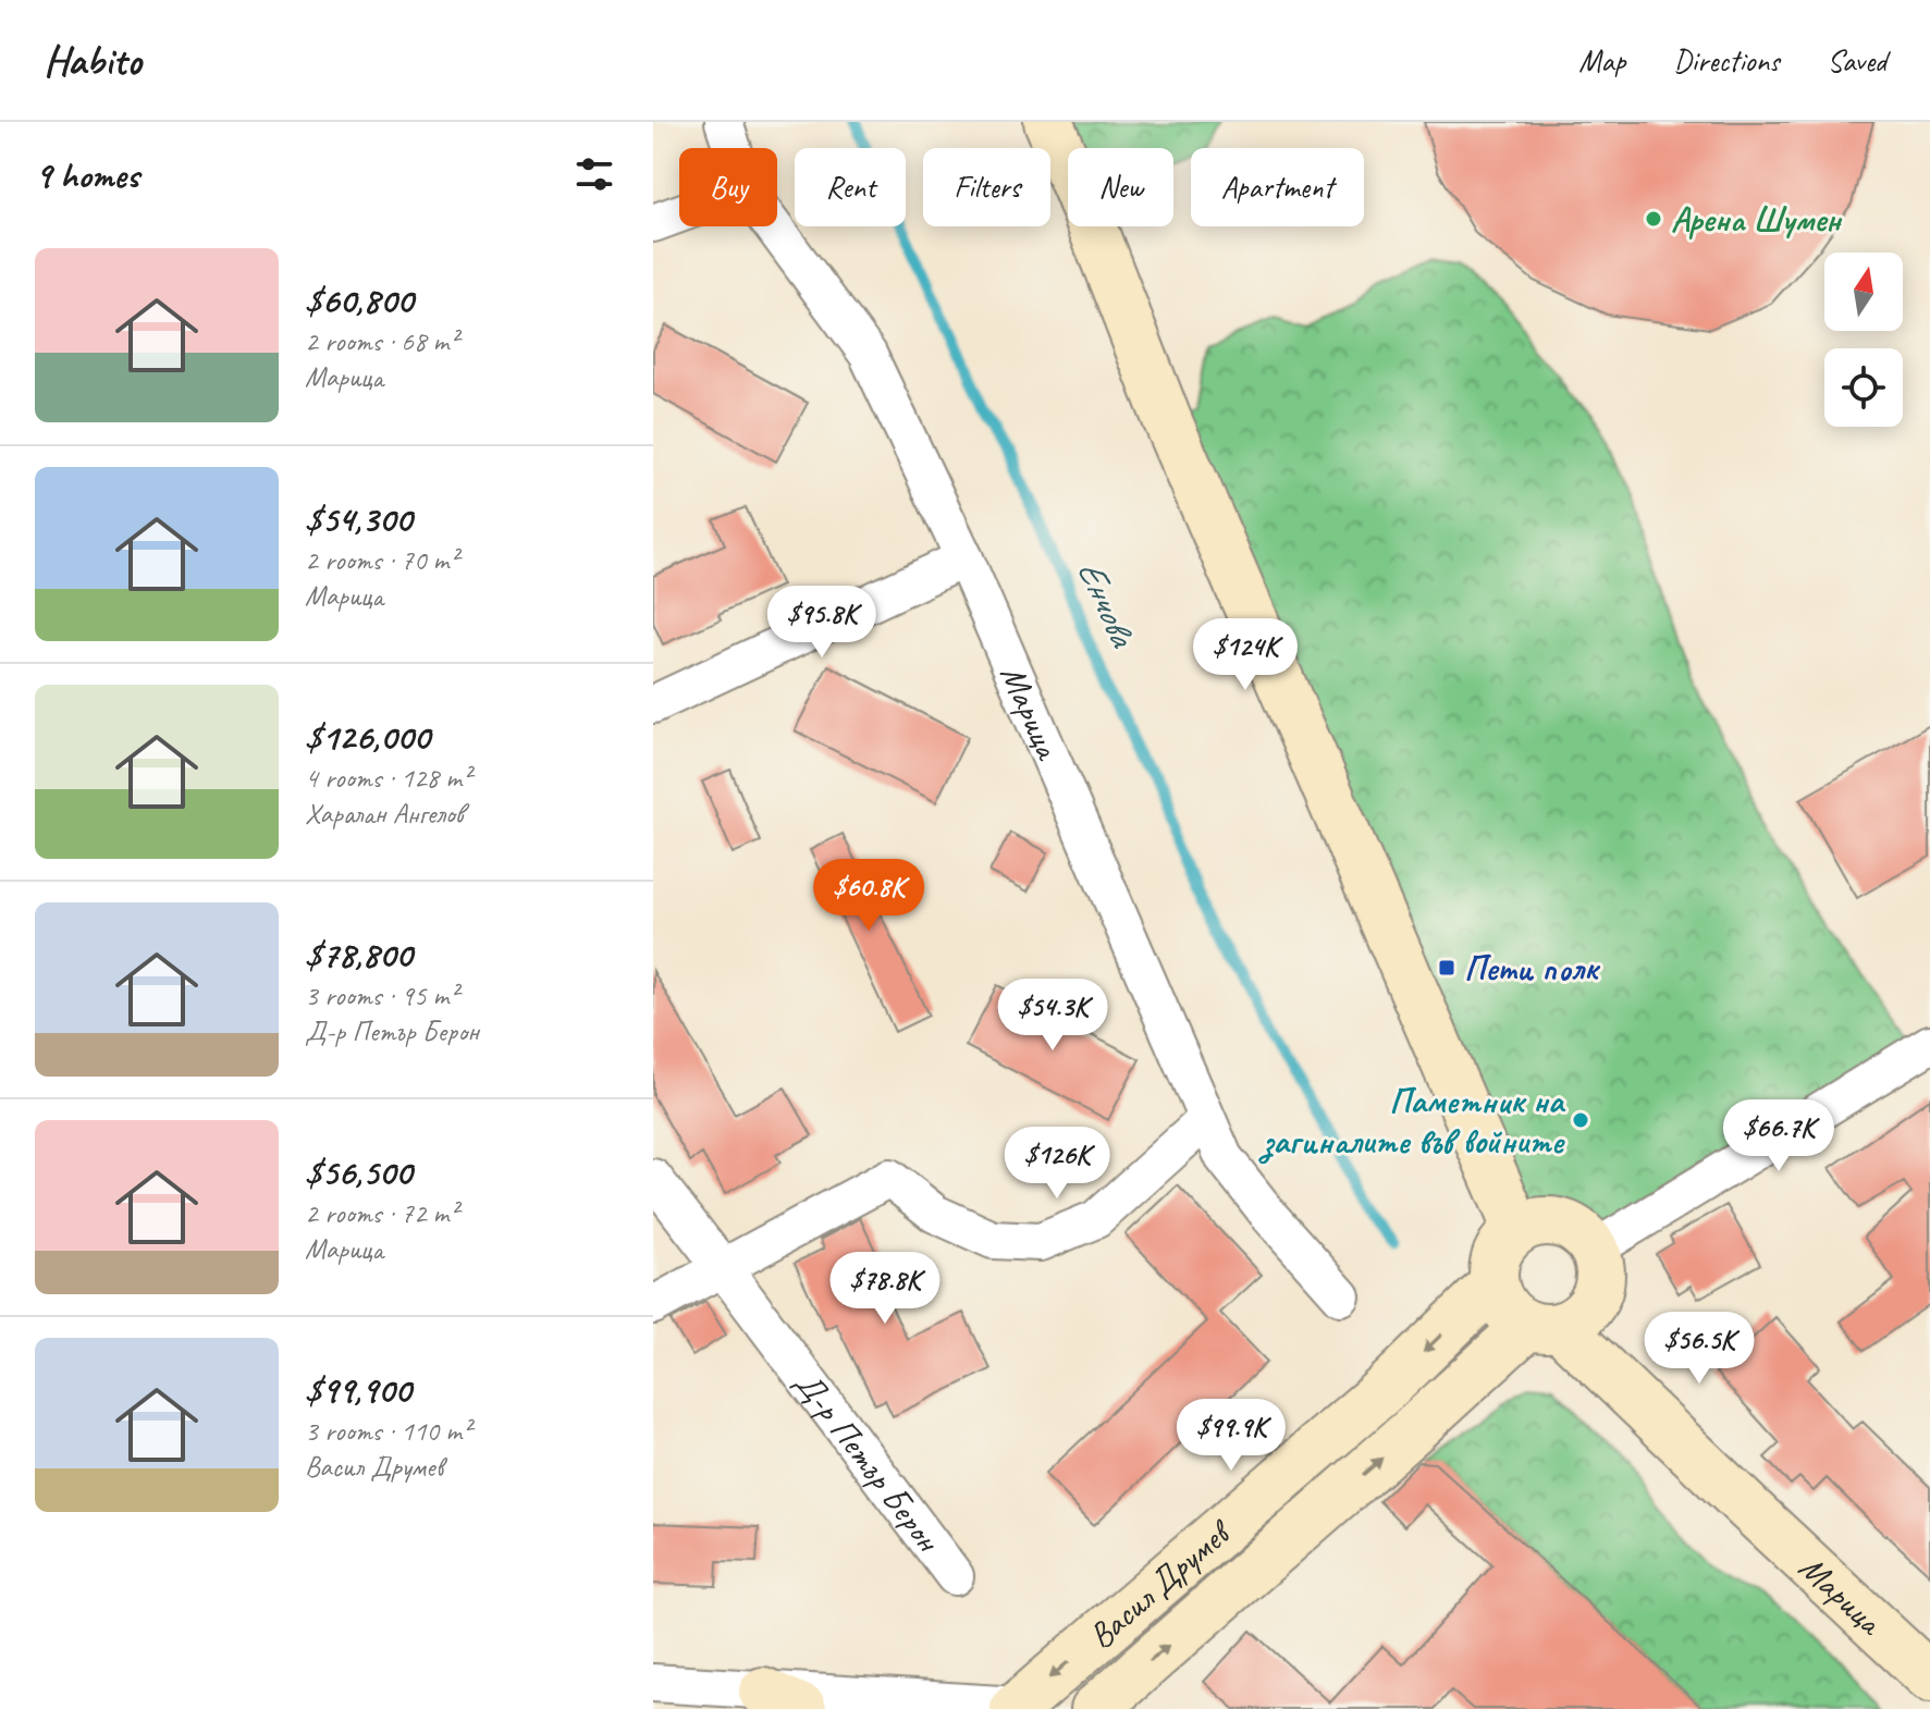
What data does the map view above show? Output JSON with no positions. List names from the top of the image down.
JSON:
{
  "streets": {
    "main road": ["Марица", "Васил Друмев"],
    "street": ["Д-р Петър Берон"]
  },
  "crossings": [
    ["Марица", "Васил Друмев"]
  ],
  "water": ["Енчова"],
  "places": {
    "other": ["Арена Шумен", "Паметник на загиналите във войните"],
    "transit": ["Пети полк"]
  },
  "north": "top",
  "page": {
    "header": "Habito",
    "nav": ["Map", "Directions", "Saved"],
    "heading": "9 homes",
    "chip": [
      "Buy",
      "Rent",
      "Filters",
      "New",
      "Apartment"
    ],
    "list": [
      {
        "name": "$60,800",
        "note": "2 rooms · 68 m² · Марица"
      },
      {
        "name": "$54,300",
        "note": "2 rooms · 70 m² · Марица"
      },
      {
        "name": "$126,000",
        "note": "4 rooms · 128 m² · Харалан Ангелов"
      },
      {
        "name": "$78,800",
        "note": "3 rooms · 95 m² · Д-р Петър Берон"
      },
      {
        "name": "$56,500",
        "note": "2 rooms · 72 m² · Марица"
      },
      {
        "name": "$99,900",
        "note": "3 rooms · 110 m² · Васил Друмев"
      }
    ],
    "price": [
      "$95.8K",
      "$124K",
      "$60.8K",
      "$54.3K",
      "$66.7K",
      "$126K",
      "$78.8K",
      "$56.5K",
      "$99.9K"
    ]
  }
}
